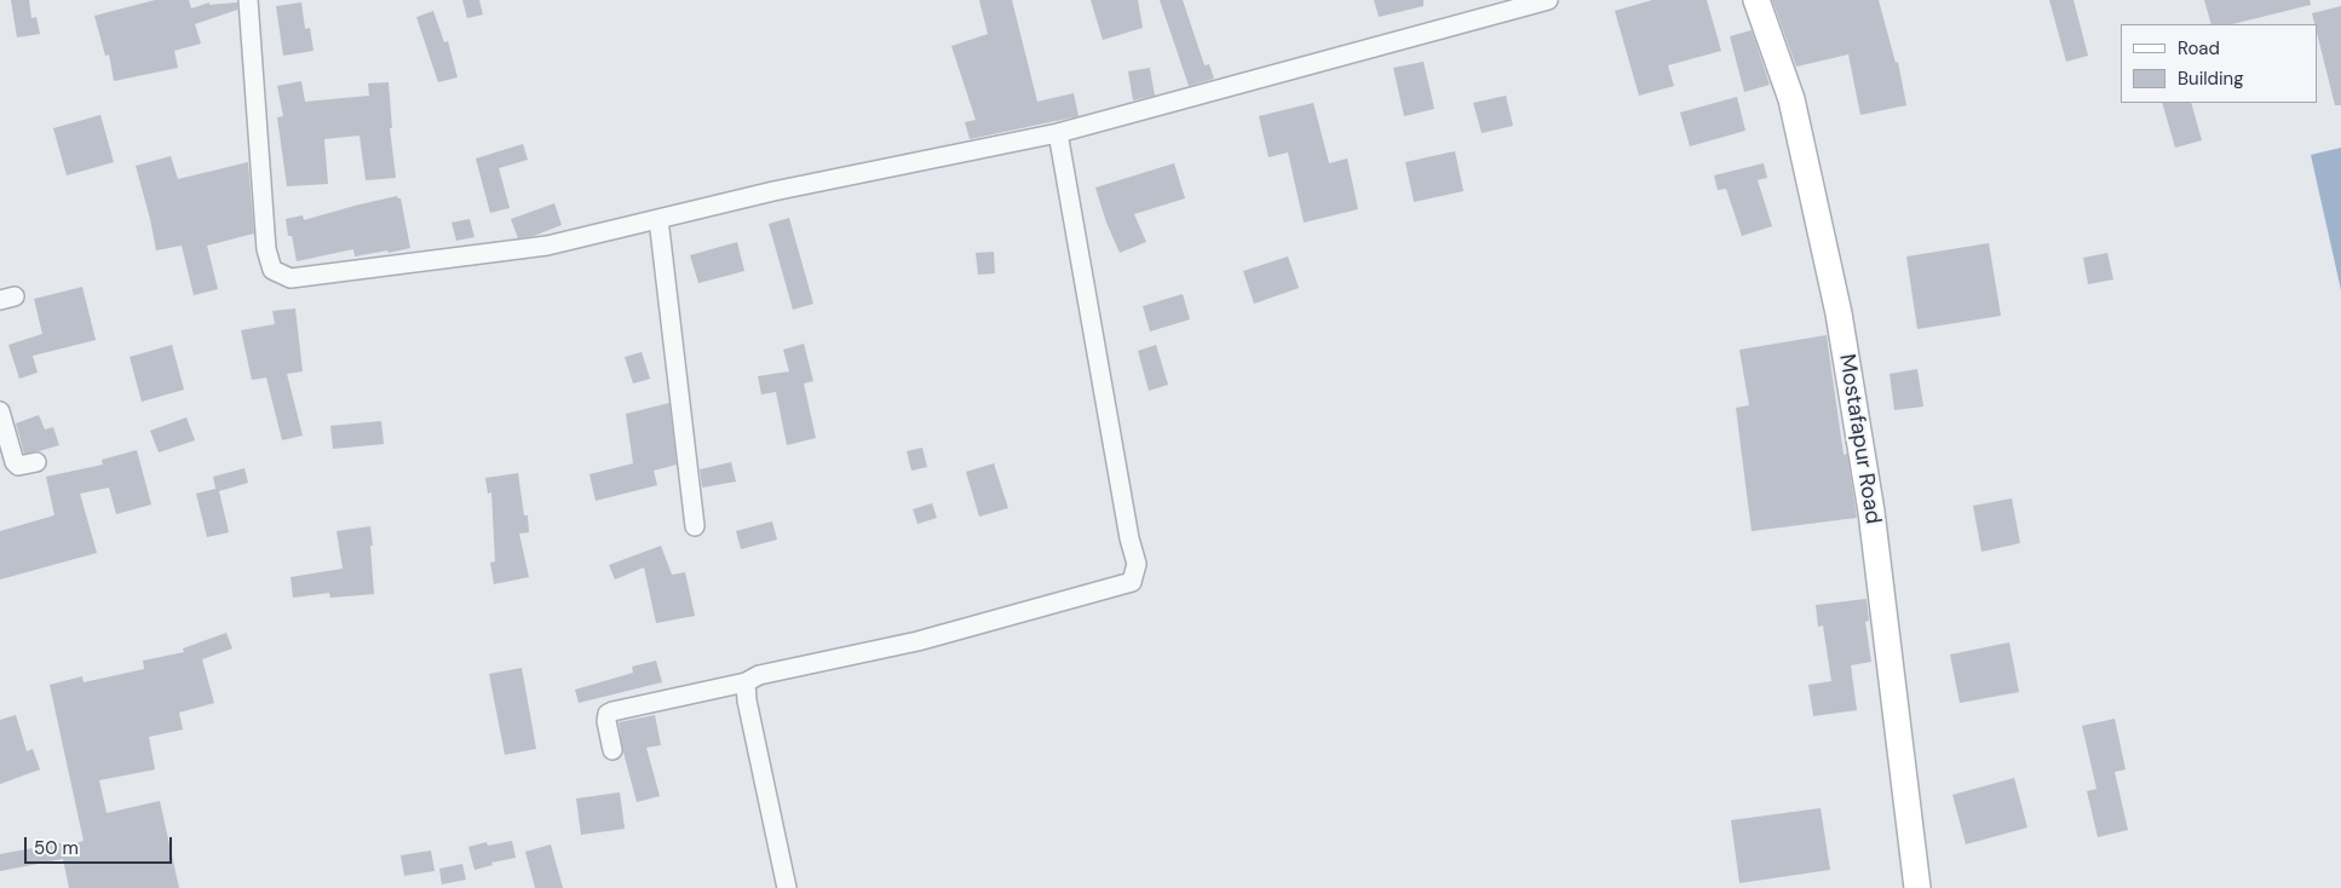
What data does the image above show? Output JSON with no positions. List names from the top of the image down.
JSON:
{
  "streets": {
    "street": ["Mostafapur Road"]
  },
  "legend": ["Road", "Building"],
  "scale_bar": "50 m"
}
